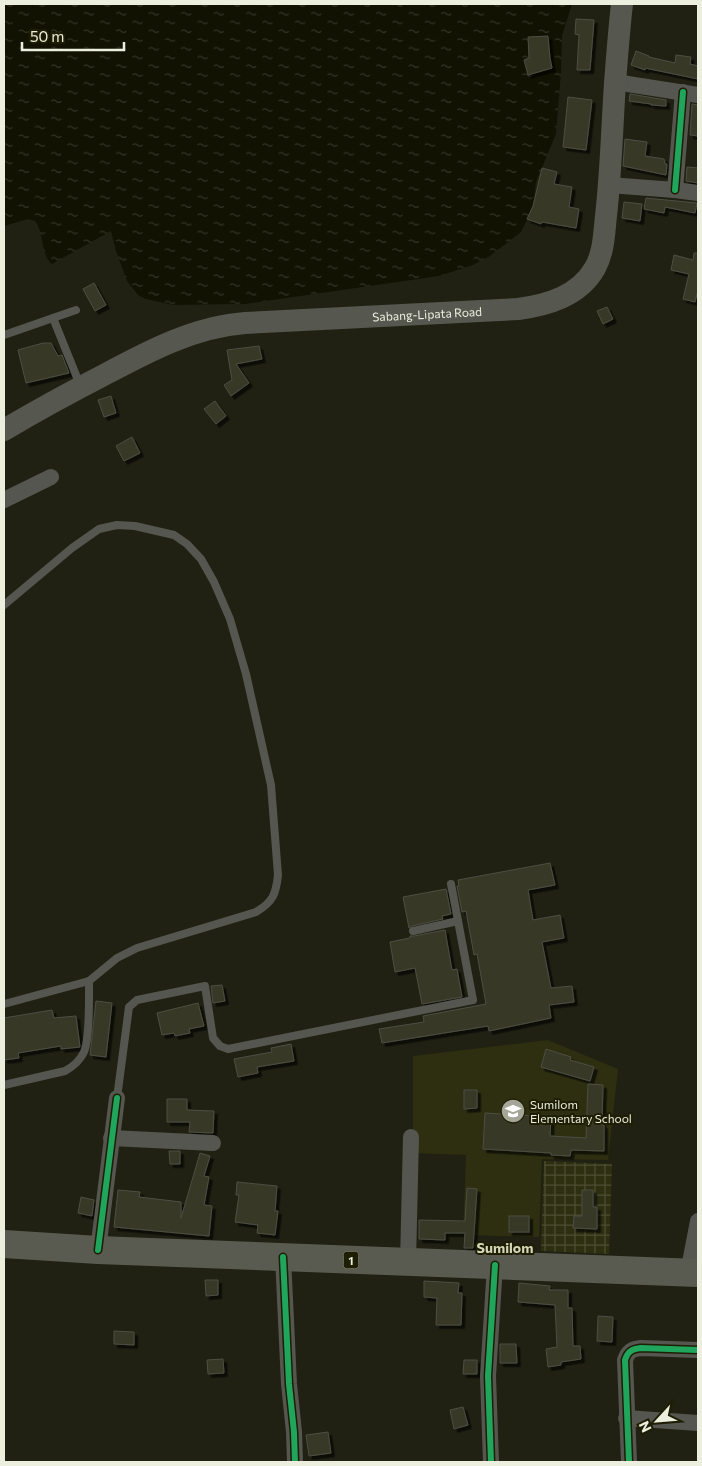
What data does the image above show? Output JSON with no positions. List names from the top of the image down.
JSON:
{
  "streets": {
    "highway": ["1"],
    "main road": ["Sabang-Lipata Road"]
  },
  "districts": ["Sumilom"],
  "places": {
    "school or university": ["Sumilom Elementary School"]
  },
  "scale_bar": "50 m",
  "north": "bottom left"
}
